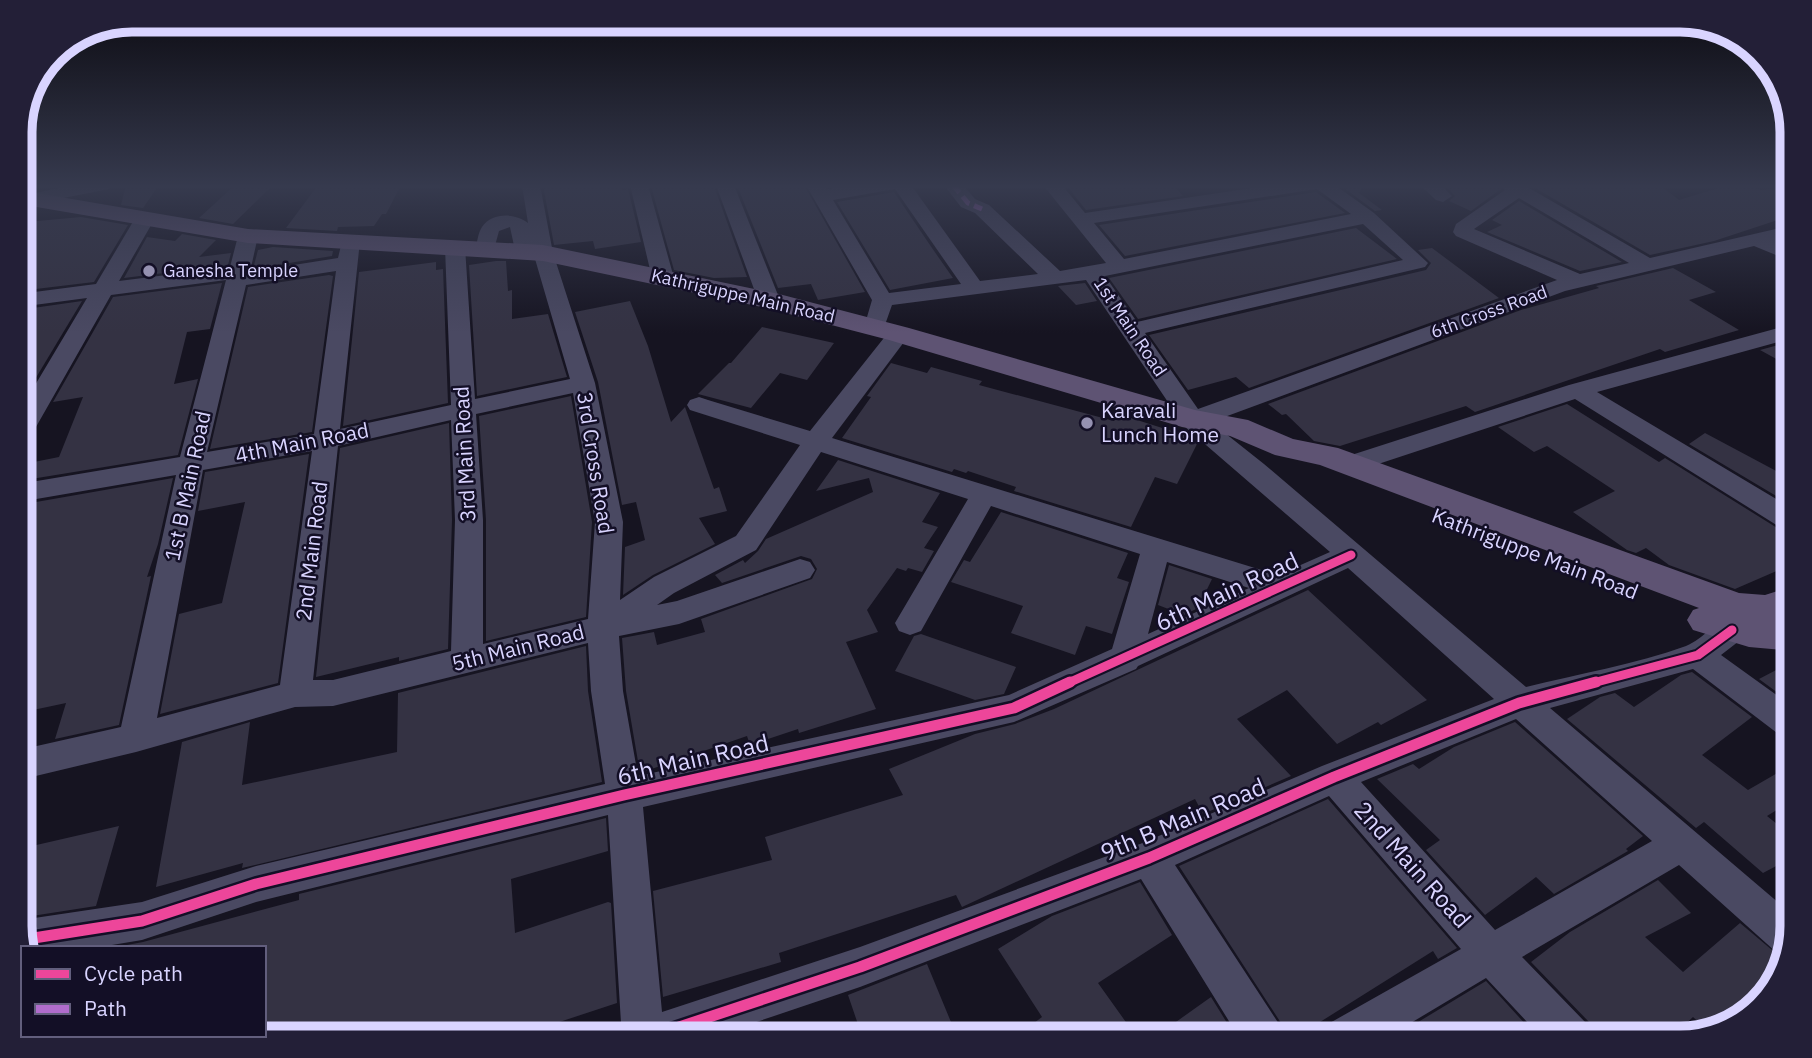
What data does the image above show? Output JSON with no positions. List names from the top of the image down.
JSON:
{
  "streets": {
    "main road": ["Kathriguppe Main Road"],
    "street": [
      "6th Cross Road",
      "1st Main Road",
      "4th Main Road",
      "3rd Main Road",
      "3rd Cross Road",
      "1st B Main Road",
      "2nd Main Road",
      "6th Main Road",
      "5th Main Road",
      "9th B Main Road"
    ]
  },
  "crossings": [
    ["Kathriguppe Main Road", "6th Cross Road"],
    ["Kathriguppe Main Road", "1st Main Road"],
    ["Kathriguppe Main Road", "3rd Main Road"],
    ["Kathriguppe Main Road", "3rd Cross Road"],
    ["Kathriguppe Main Road", "1st B Main Road"],
    ["Kathriguppe Main Road", "2nd Main Road"],
    ["Kathriguppe Main Road", "5th Main Road"],
    ["Kathriguppe Main Road", "9th B Main Road"],
    ["6th Cross Road", "1st Main Road"],
    ["1st Main Road", "6th Main Road"],
    ["1st Main Road", "9th B Main Road"],
    ["4th Main Road", "3rd Main Road"],
    ["4th Main Road", "3rd Cross Road"],
    ["4th Main Road", "1st B Main Road"],
    ["4th Main Road", "2nd Main Road"],
    ["3rd Main Road", "5th Main Road"],
    ["3rd Cross Road", "6th Main Road"],
    ["3rd Cross Road", "5th Main Road"],
    ["1st B Main Road", "5th Main Road"],
    ["2nd Main Road", "5th Main Road"],
    ["2nd Main Road", "9th B Main Road"]
  ],
  "places": ["Ganesha Temple", "Karavali Lunch Home"],
  "legend": ["Cycle path", "Path"]
}
